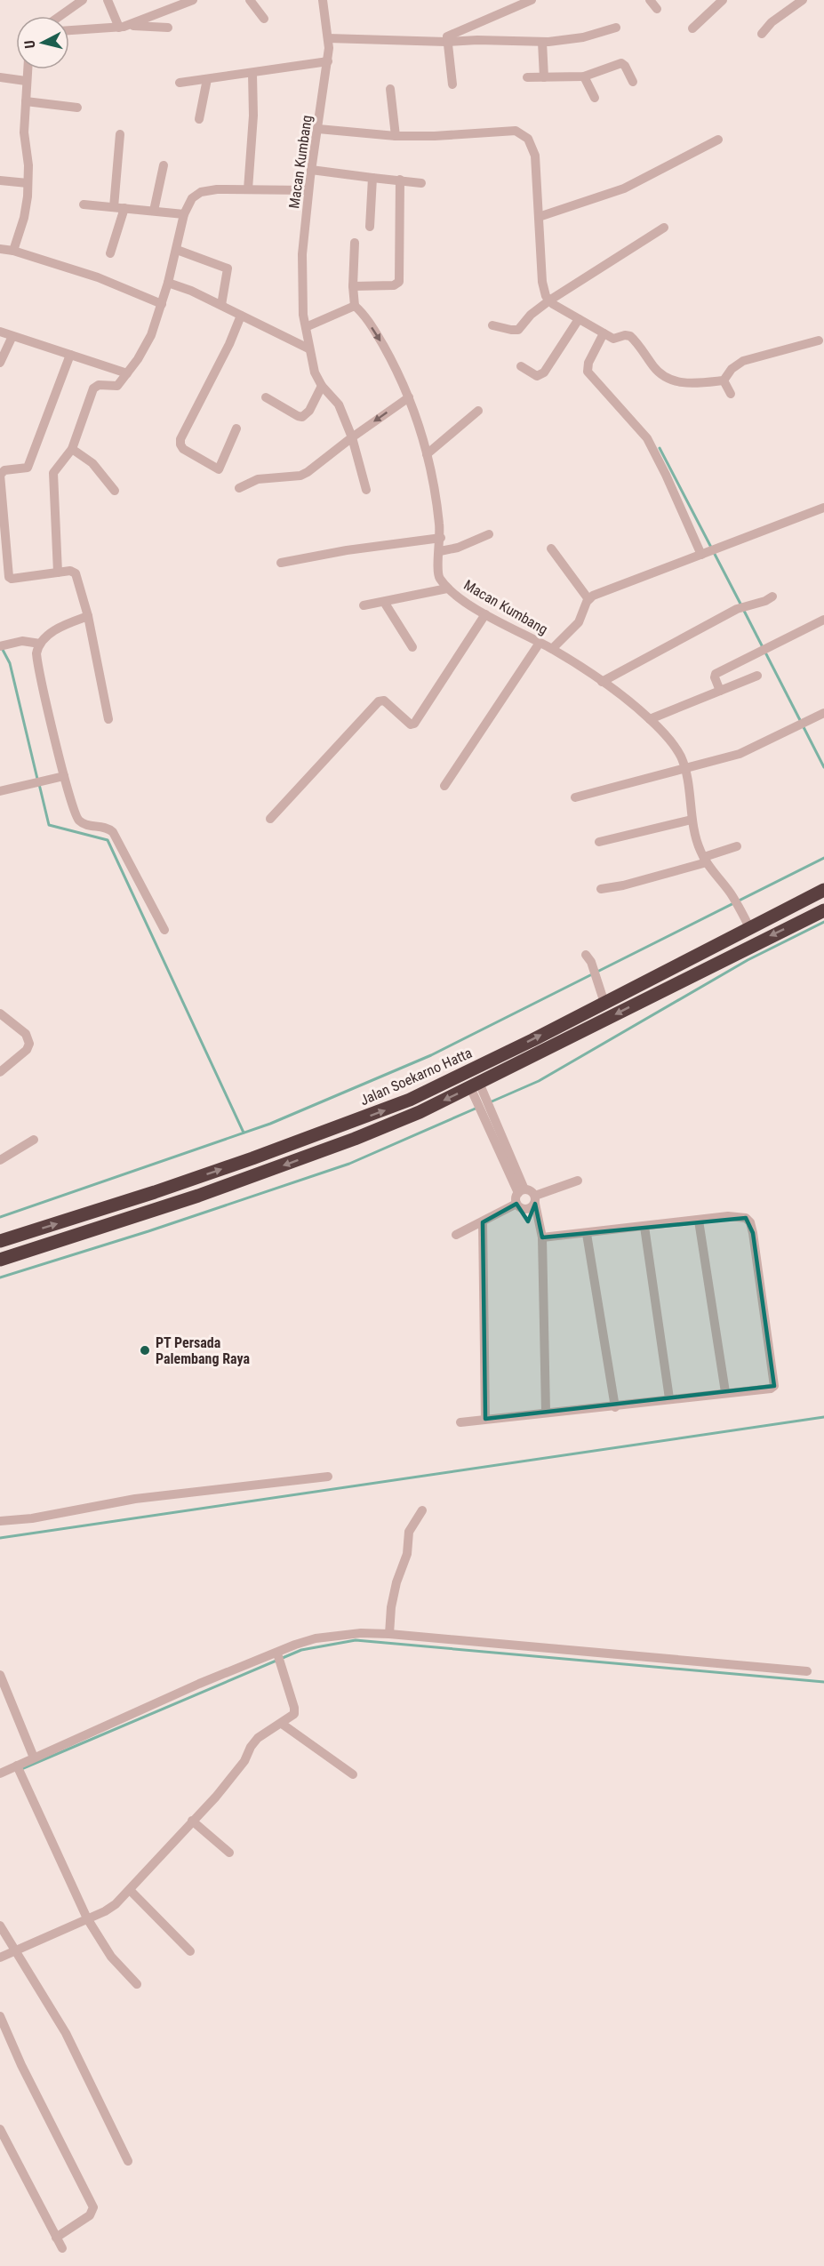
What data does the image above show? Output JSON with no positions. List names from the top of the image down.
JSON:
{
  "streets": {
    "highway": ["Jalan Soekarno Hatta"],
    "street": ["Macan Kumbang"]
  },
  "crossings": [
    ["Macan Kumbang", "Jalan Soekarno Hatta"]
  ],
  "places": ["PT Persada Palembang Raya"],
  "north": "left"
}
